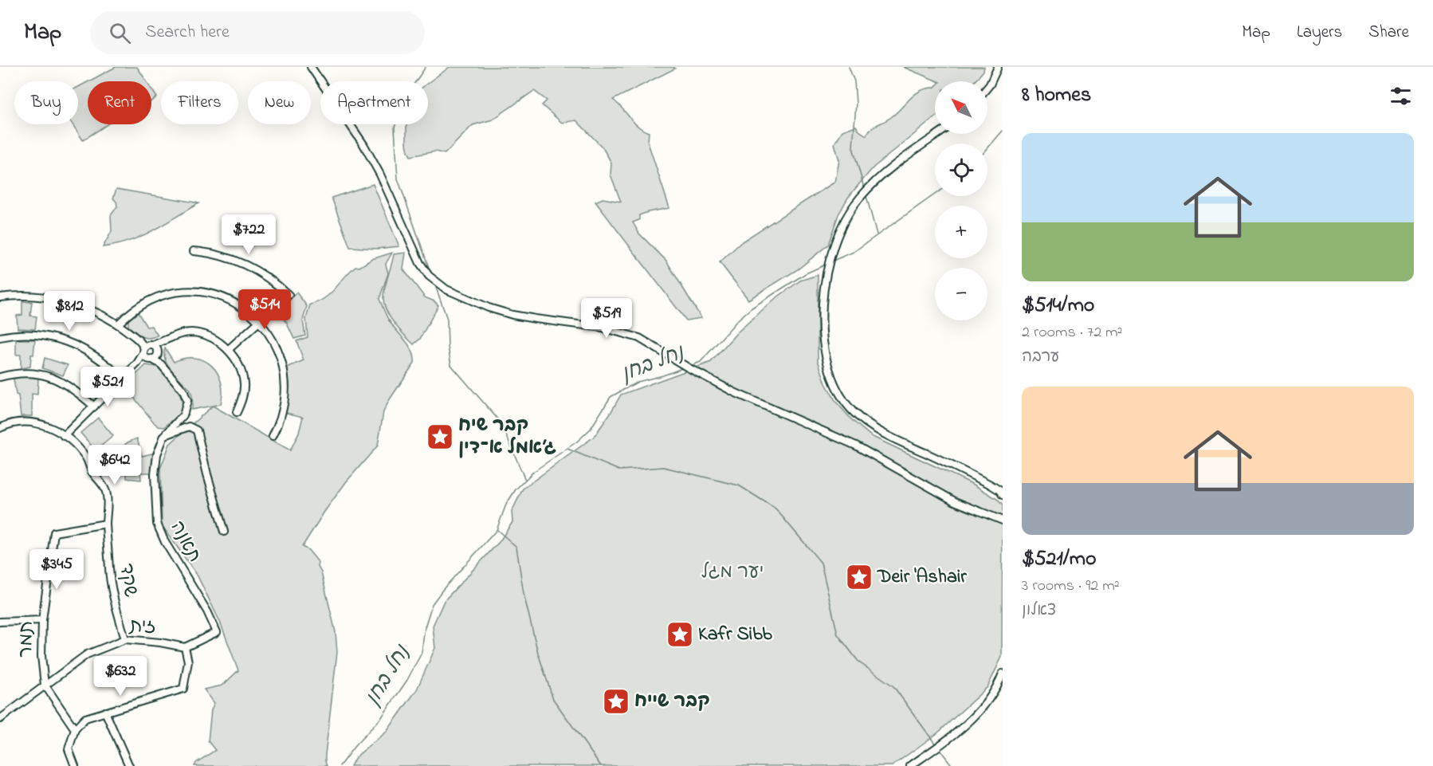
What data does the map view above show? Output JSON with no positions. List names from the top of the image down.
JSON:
{
  "streets": {
    "street": [
      "תאנה",
      "שקד",
      "זית",
      "תמר"
    ]
  },
  "crossings": [
    ["תאנה", "זית"],
    ["שקד", "זית"],
    ["שקד", "תמר"],
    ["זית", "תמר"]
  ],
  "water": ["נחל בחן"],
  "parks": ["יער מגל"],
  "places": {
    "place": [
      "קבר שיח ג׳אמל א־דין",
      "Deir 'Ashair",
      "Kafr Sibb",
      "קבר שייח"
    ]
  },
  "north": "top left",
  "page": {
    "header": "Map",
    "search": "Search here",
    "nav": ["Map", "Layers", "Share"],
    "heading": "8 homes",
    "map_buttons": ["+", "−"],
    "chip": [
      "Buy",
      "Rent",
      "Filters",
      "New",
      "Apartment"
    ],
    "list": [
      {
        "name": "$514/mo",
        "note": "2 rooms · 72 m² · ערבה"
      },
      {
        "name": "$521/mo",
        "note": "3 rooms · 92 m² · צאלון"
      }
    ],
    "price": [
      "$722",
      "$514",
      "$812",
      "$519",
      "$521",
      "$642",
      "$345",
      "$632"
    ]
  }
}
